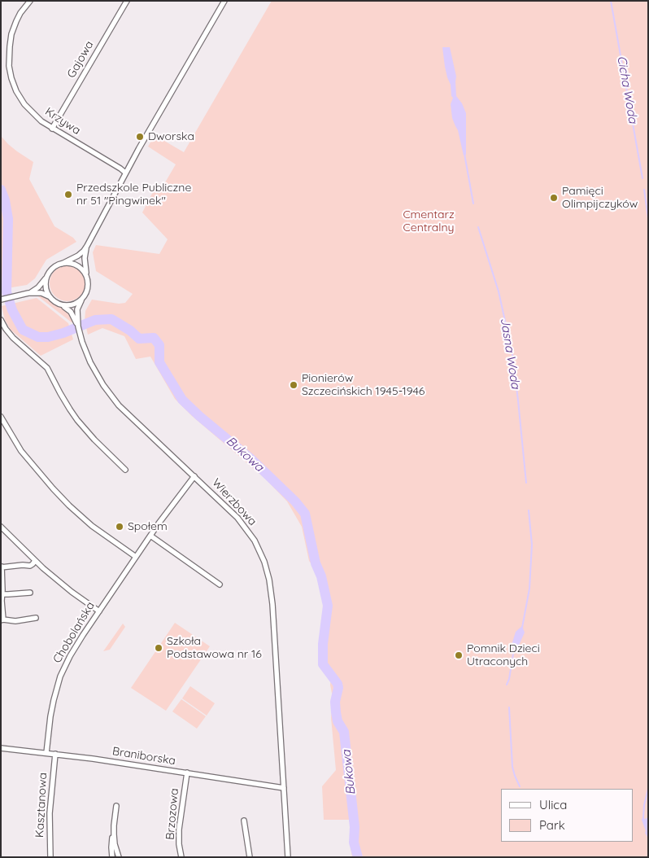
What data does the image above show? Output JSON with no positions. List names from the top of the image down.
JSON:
{
  "streets": {
    "street": [
      "Gajowa",
      "Krzywa",
      "Wierzbowa",
      "Chobolańska",
      "Braniborska",
      "Kasztanowa",
      "Brzozowa"
    ]
  },
  "crossings": [
    ["Gajowa", "Krzywa"],
    ["Wierzbowa", "Chobolańska"],
    ["Wierzbowa", "Braniborska"],
    ["Chobolańska", "Braniborska"],
    ["Braniborska", "Kasztanowa"],
    ["Braniborska", "Brzozowa"]
  ],
  "water": ["Cicha Woda", "Jasna Woda", "Bukowa"],
  "parks": ["Cmentarz Centralny"],
  "places": [
    "Dworska",
    "Przedszkole Publiczne nr 51 \"Pingwinek\"",
    "Pamięci Olimpijczyków",
    "Pionierów Szczecińskich 1945-1946",
    "Społem",
    "Szkoła Podstawowa nr 16",
    "Pomnik Dzieci Utraconych"
  ],
  "legend": ["Ulica", "Park"]
}
